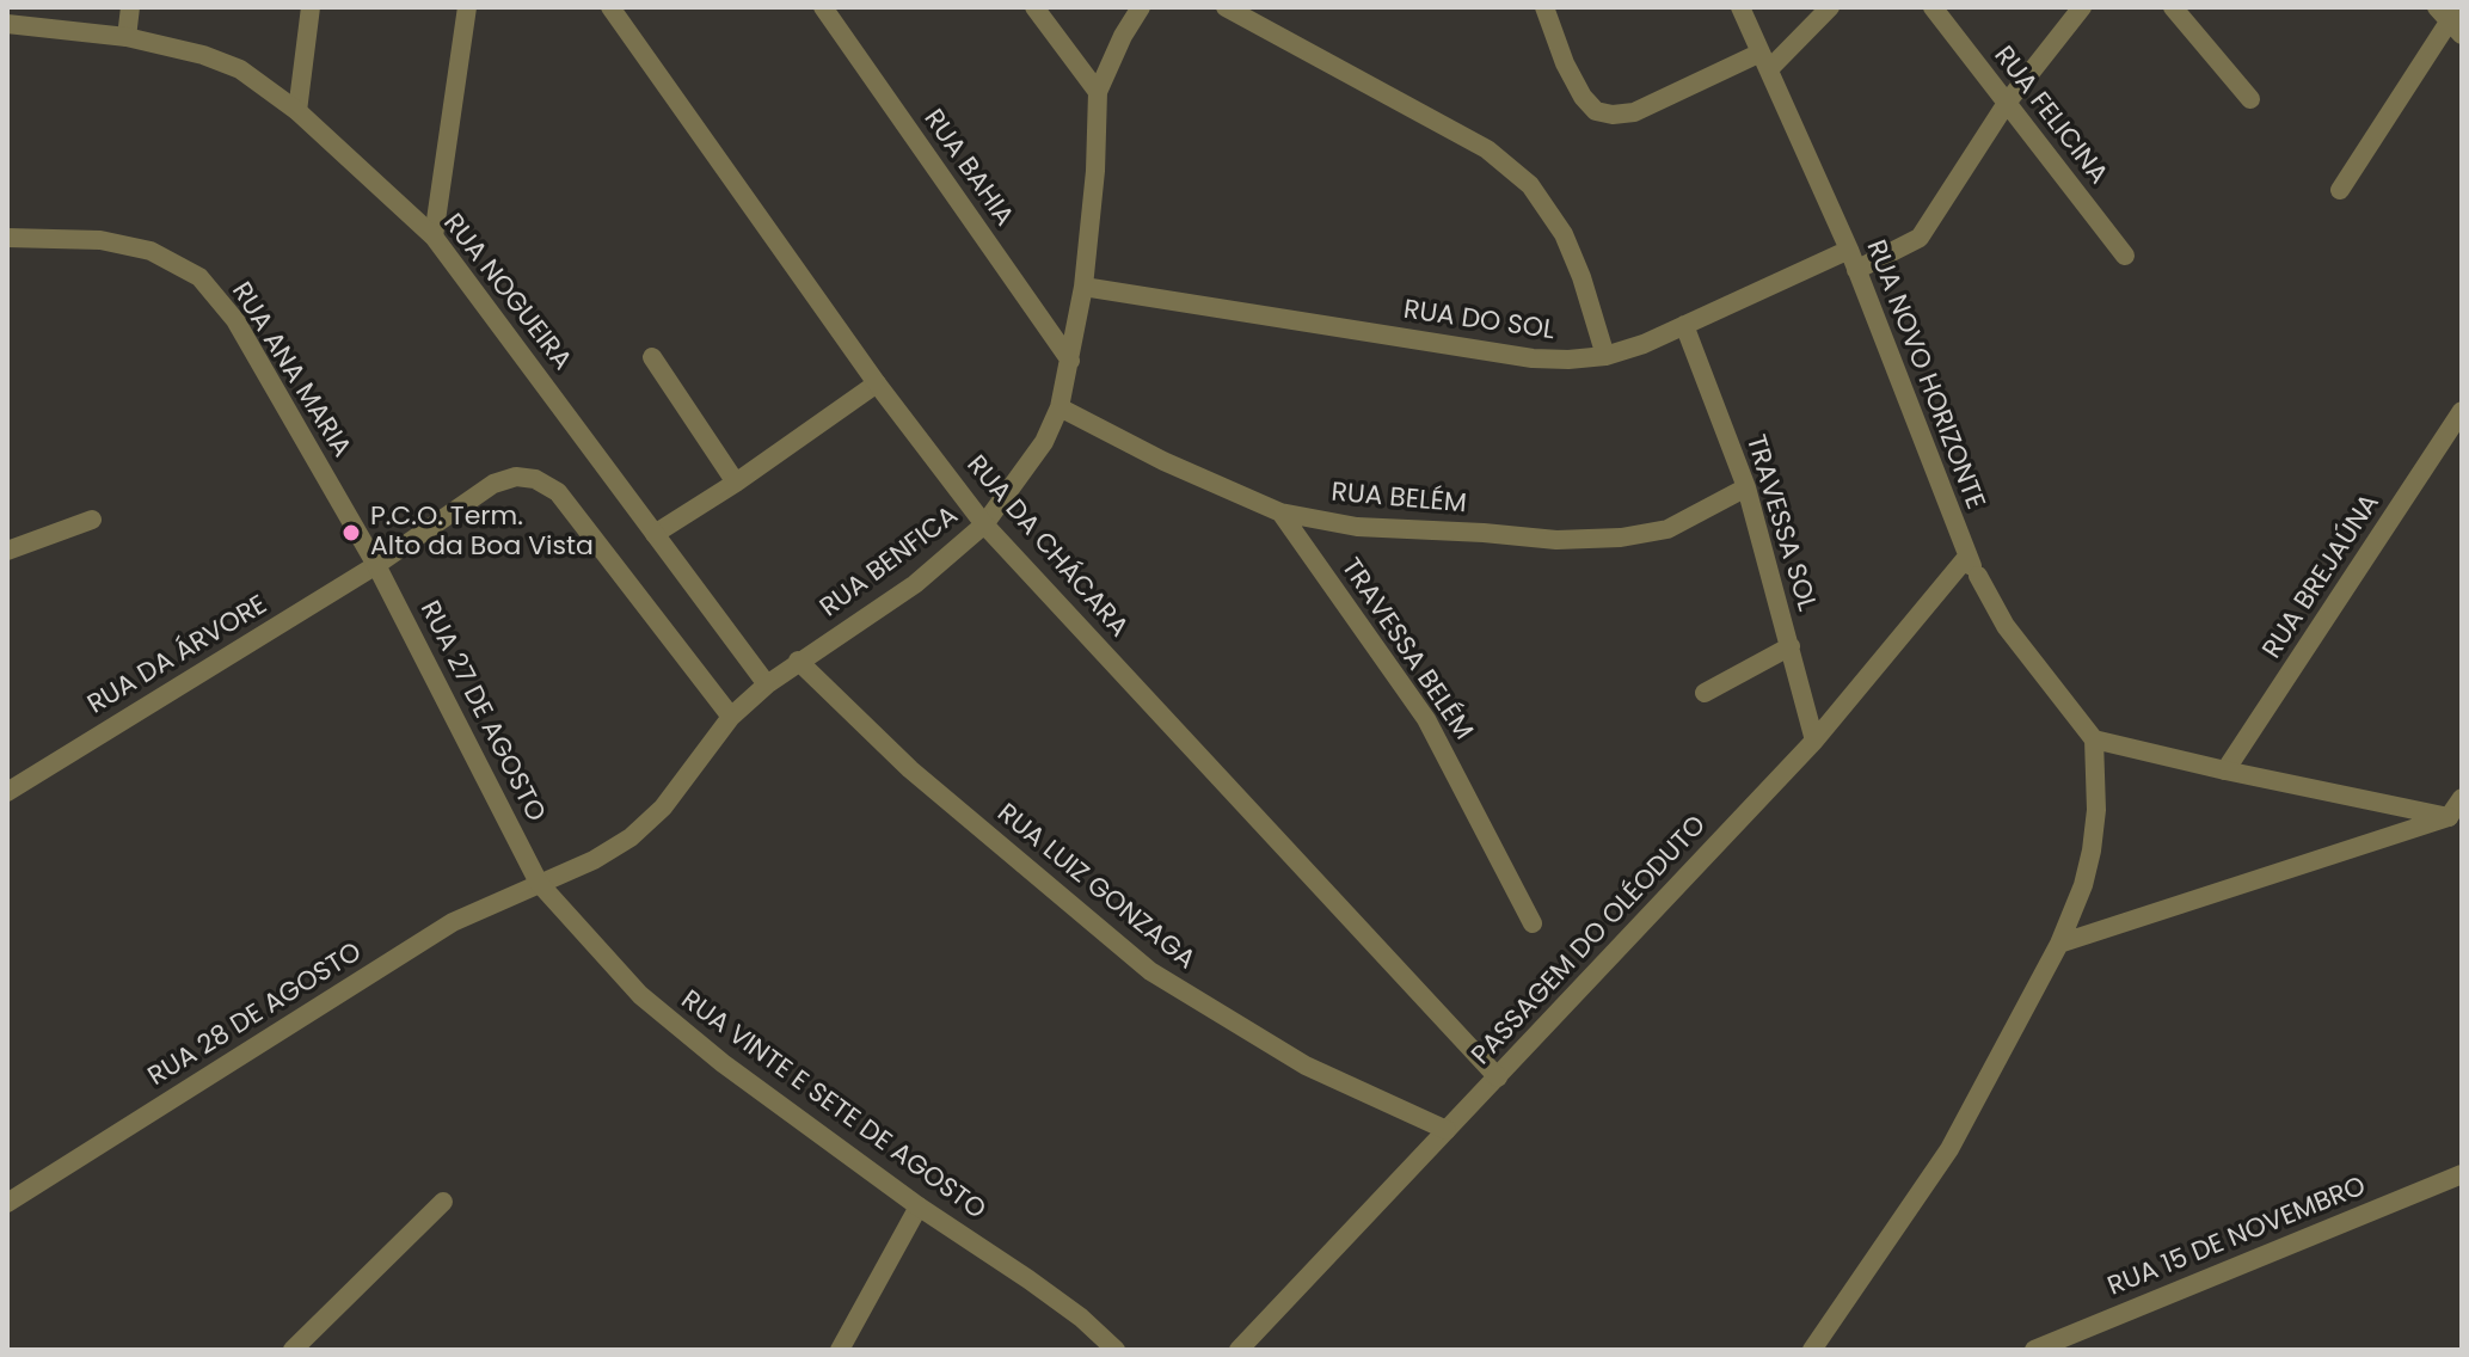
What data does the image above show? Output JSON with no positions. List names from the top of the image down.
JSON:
{
  "streets": {
    "street": [
      "RUA FELICINA",
      "RUA BAHIA",
      "RUA NOGUEIRA",
      "RUA DO SOL",
      "RUA ANA MARIA",
      "RUA NOVO HORIZONTE",
      "RUA BELÉM",
      "TRAVESSA SOL",
      "RUA DA CHÁCARA",
      "RUA BENFICA",
      "RUA BREJAÚNA",
      "TRAVESSA BELÉM",
      "RUA DA ÁRVORE",
      "RUA 27 DE AGOSTO",
      "RUA LUIZ GONZAGA",
      "PASSAGEM DO OLÉODUTO",
      "RUA 28 DE AGOSTO",
      "RUA VINTE E SETE DE AGOSTO",
      "RUA 15 DE NOVEMBRO"
    ]
  },
  "crossings": [
    ["RUA BAHIA", "RUA BENFICA"],
    ["RUA NOGUEIRA", "RUA BENFICA"],
    ["RUA DO SOL", "RUA NOVO HORIZONTE"],
    ["RUA DO SOL", "TRAVESSA SOL"],
    ["RUA DO SOL", "RUA BENFICA"],
    ["RUA ANA MARIA", "RUA DA ÁRVORE"],
    ["RUA ANA MARIA", "RUA 27 DE AGOSTO"],
    ["RUA NOVO HORIZONTE", "PASSAGEM DO OLÉODUTO"],
    ["RUA BELÉM", "TRAVESSA SOL"],
    ["RUA BELÉM", "RUA BENFICA"],
    ["RUA BELÉM", "TRAVESSA BELÉM"],
    ["TRAVESSA SOL", "PASSAGEM DO OLÉODUTO"],
    ["RUA DA CHÁCARA", "RUA BENFICA"],
    ["RUA DA CHÁCARA", "PASSAGEM DO OLÉODUTO"],
    ["RUA BENFICA", "RUA 27 DE AGOSTO"],
    ["RUA BENFICA", "RUA LUIZ GONZAGA"],
    ["RUA BENFICA", "RUA 28 DE AGOSTO"],
    ["RUA BENFICA", "RUA VINTE E SETE DE AGOSTO"],
    ["RUA DA ÁRVORE", "RUA 27 DE AGOSTO"],
    ["RUA 27 DE AGOSTO", "RUA 28 DE AGOSTO"],
    ["RUA 27 DE AGOSTO", "RUA VINTE E SETE DE AGOSTO"],
    ["RUA LUIZ GONZAGA", "PASSAGEM DO OLÉODUTO"],
    ["RUA 28 DE AGOSTO", "RUA VINTE E SETE DE AGOSTO"]
  ],
  "places": ["P.C.O. Term. Alto da Boa Vista"]
}
